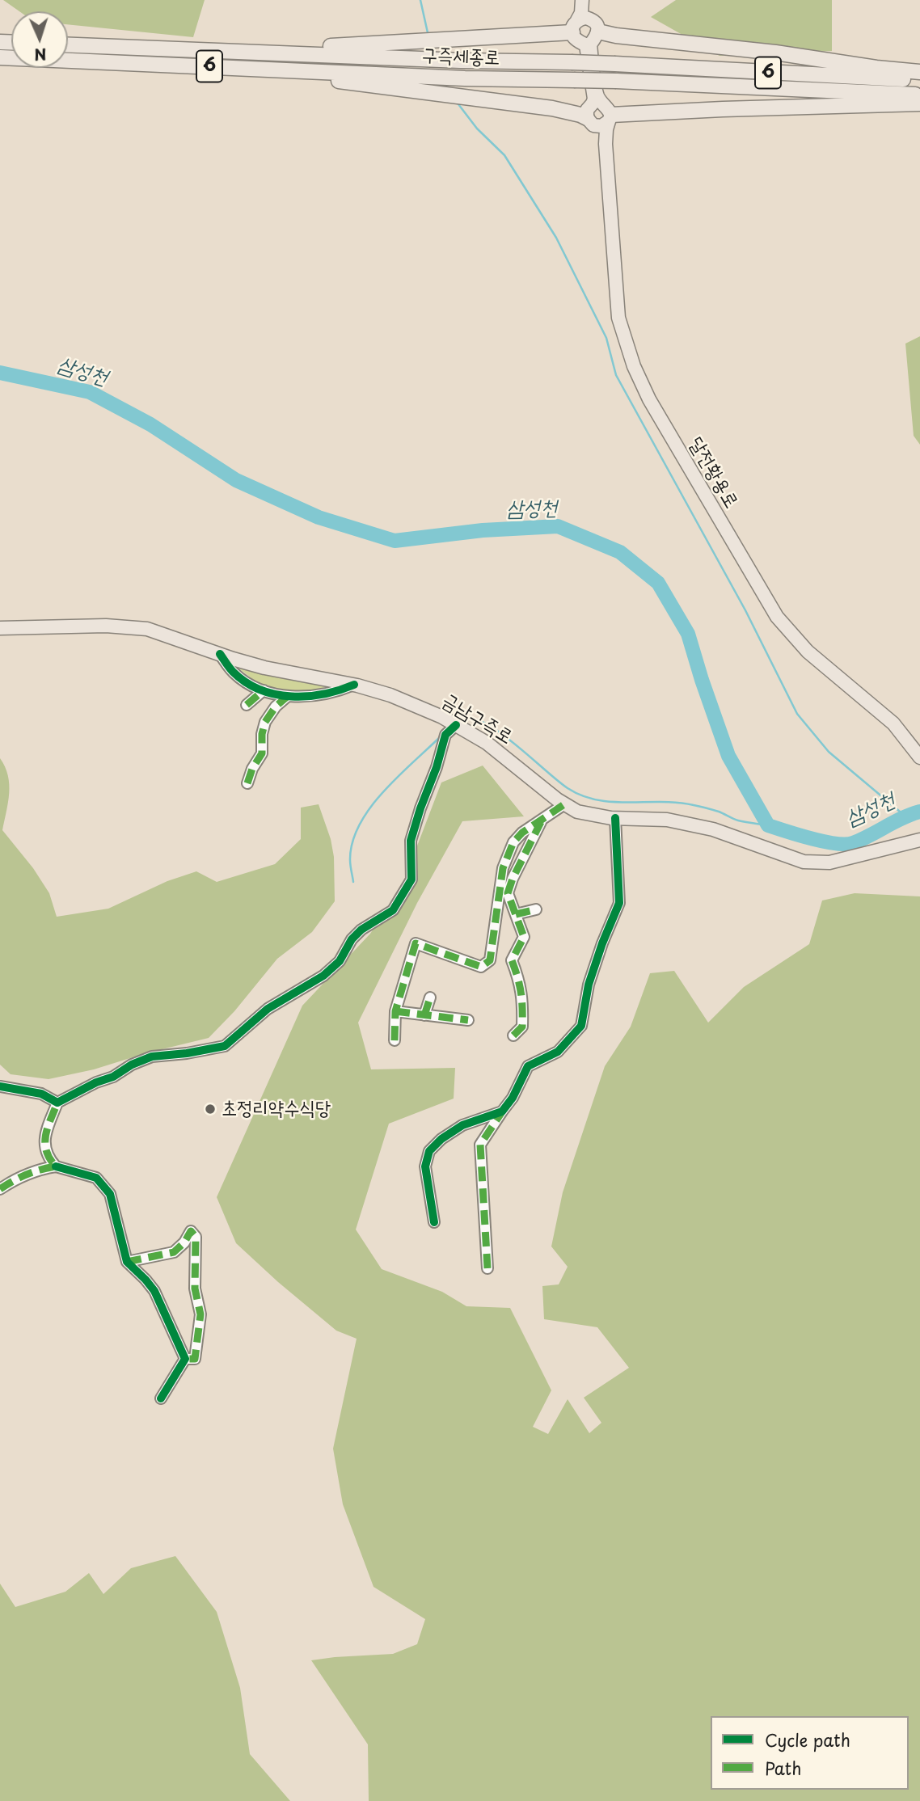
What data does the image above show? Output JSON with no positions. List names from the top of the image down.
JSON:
{
  "streets": {
    "highway": ["구즉세종로", "6"],
    "main road": ["달전황용로", "금남구즉로"]
  },
  "water": ["삼성천"],
  "places": ["초정리약수식당"],
  "legend": ["Cycle path", "Path"],
  "north": "bottom"
}
